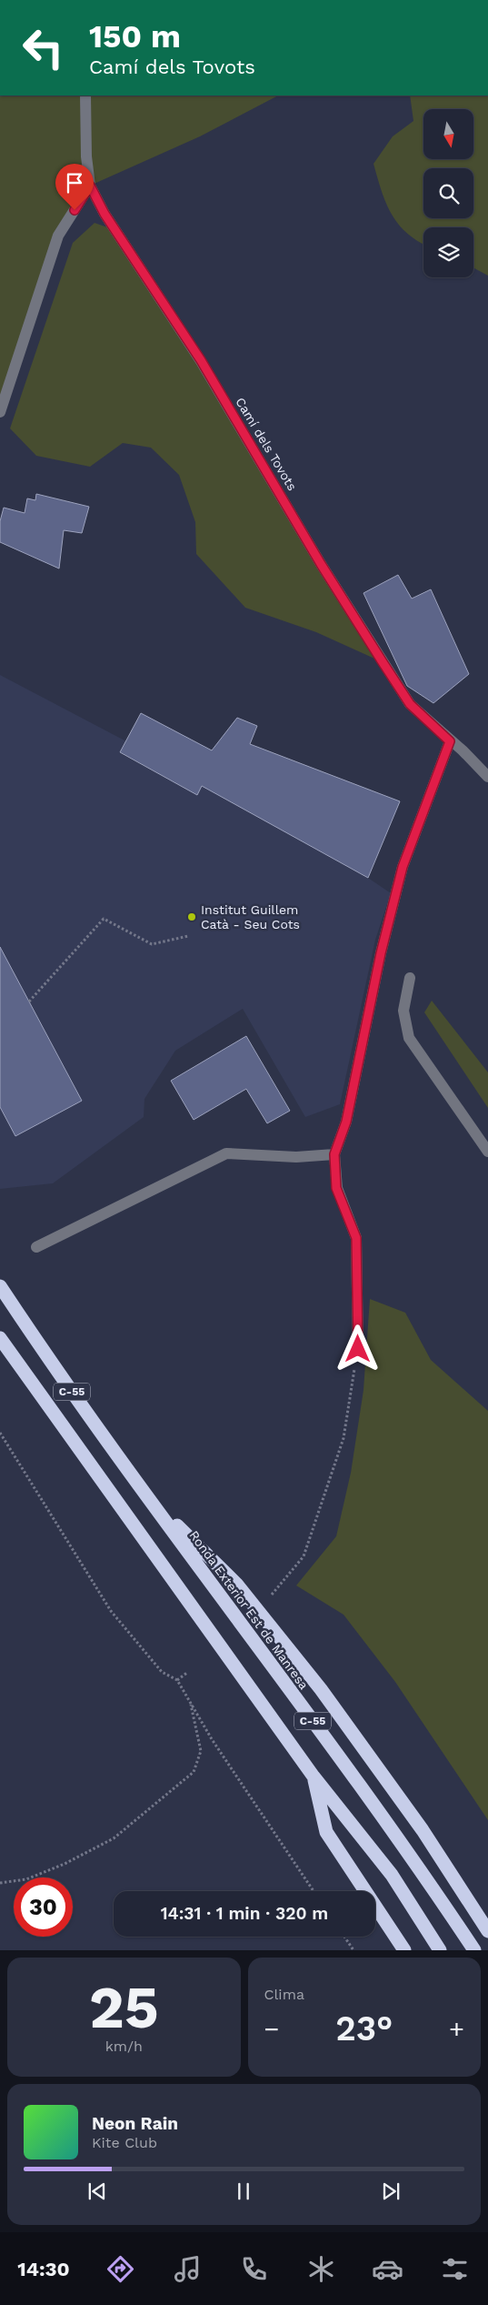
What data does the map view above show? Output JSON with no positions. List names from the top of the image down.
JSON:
{
  "streets": {
    "highway": ["C-55", "Ronda Exterior Est de Manresa"],
    "street": ["Camí dels Tovots"]
  },
  "places": ["Institut Guillem Catà - Seu Cots"],
  "north": "bottom",
  "page": {
    "turn": ["150 m", "Camí dels Tovots"],
    "limit": "30",
    "trip": "14:31 · 1 min · 320 m",
    "tile": [
      ["25", "km/h"],
      "Clima"
    ],
    "heat": ["−", "23°", "+"],
    "song": ["Neon Rain", "Kite Club"],
    "tabs": "14:30"
  }
}
